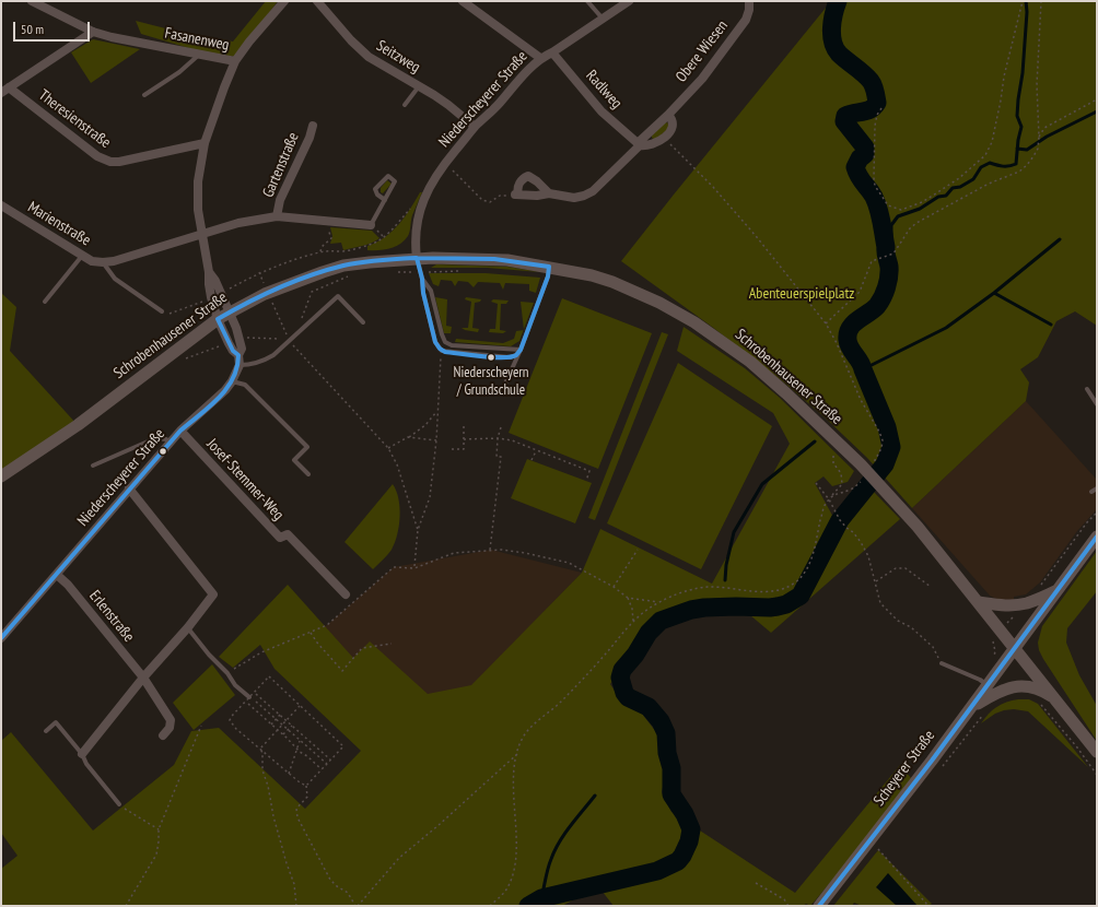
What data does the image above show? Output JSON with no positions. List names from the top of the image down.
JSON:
{
  "streets": {
    "main road": ["Schrobenhausener Straße", "Scheyerer Straße"],
    "street": [
      "Fasanenweg",
      "Obere Wiesen",
      "Seitzweg",
      "Radlweg",
      "Niederscheyerer Straße",
      "Theresienstraße",
      "Gartenstraße",
      "Marienstraße",
      "Josef-Stemmer-Weg",
      "Erlenstraße"
    ]
  },
  "crossings": [
    ["Obere Wiesen", "Radlweg"],
    ["Seitzweg", "Niederscheyerer Straße"],
    ["Radlweg", "Niederscheyerer Straße"],
    ["Niederscheyerer Straße", "Schrobenhausener Straße"],
    ["Niederscheyerer Straße", "Josef-Stemmer-Weg"],
    ["Niederscheyerer Straße", "Erlenstraße"],
    ["Gartenstraße", "Marienstraße"],
    ["Schrobenhausener Straße", "Scheyerer Straße"]
  ],
  "parks": ["Abenteuerspielplatz"],
  "places": ["Niederscheyern / Grundschule"],
  "scale_bar": "50 m"
}
